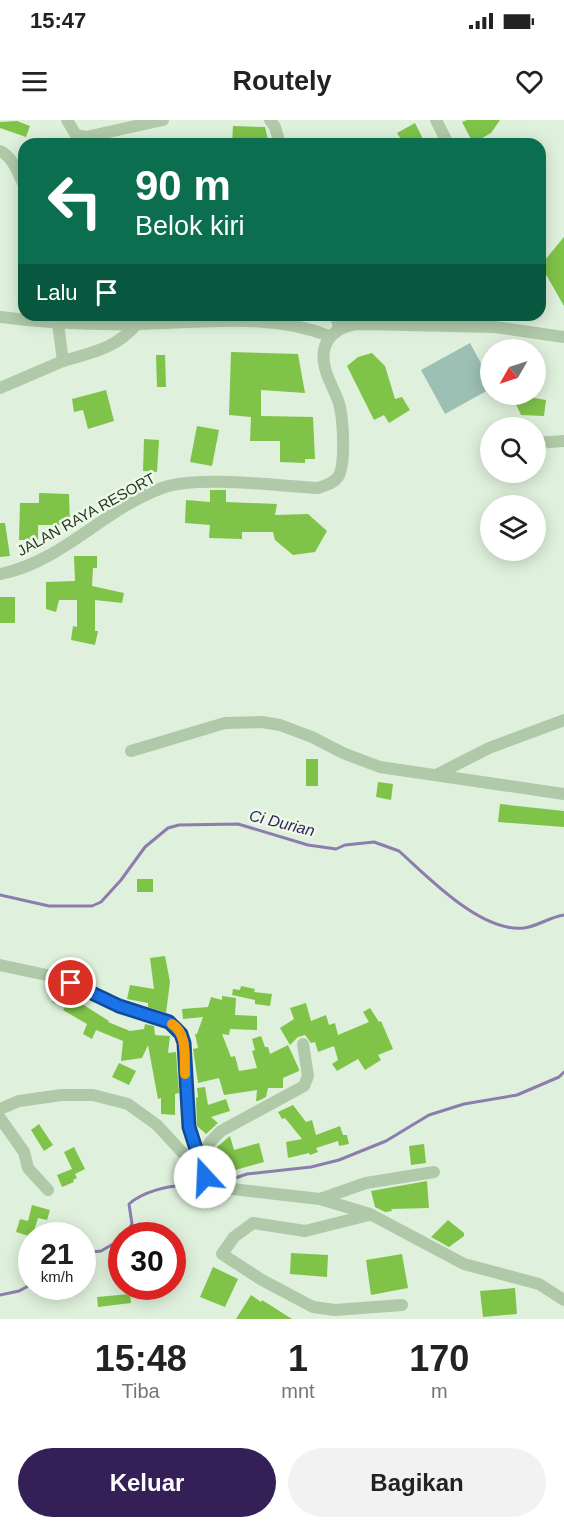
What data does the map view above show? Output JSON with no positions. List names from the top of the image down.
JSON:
{
  "streets": {
    "street": ["JALAN RAYA RESORT"]
  },
  "water": ["Ci Durian"],
  "north": "bottom left",
  "page": {
    "status": "15:47",
    "header": "Routely",
    "turn": ["90 m", "Belok kiri"],
    "then": "Lalu",
    "speed": "21 km/h",
    "limit": "30",
    "eta": [
      "15:48",
      "Tiba",
      "1",
      "mnt",
      "170",
      "m"
    ],
    "buttons": ["Keluar", "Bagikan"]
  }
}
